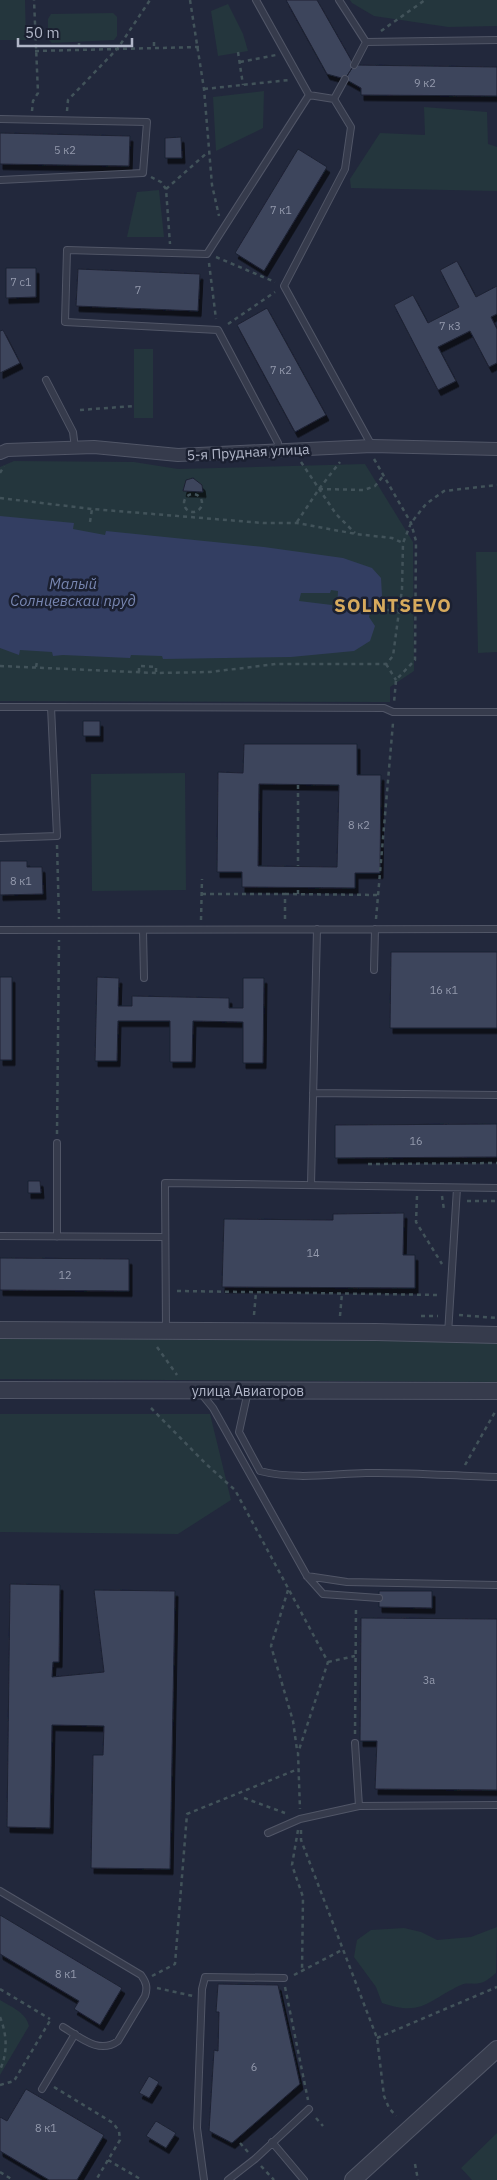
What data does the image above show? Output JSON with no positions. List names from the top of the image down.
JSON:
{
  "streets": {
    "street": ["5-я Прудная улица", "улица Авиаторов"]
  },
  "districts": ["SOLNTSEVO"],
  "water": ["Малый Солнцевскаи пруд"],
  "house_numbers": [
    "9 к2",
    "5 к2",
    "7 к1",
    "7 с1",
    "7",
    "7 к3",
    "7 к2",
    "8 к2",
    "8 к1",
    "16 к1",
    "16",
    "14",
    "12",
    "3а",
    "8 к1",
    "6",
    "8 к1"
  ],
  "scale_bar": "50 m"
}
